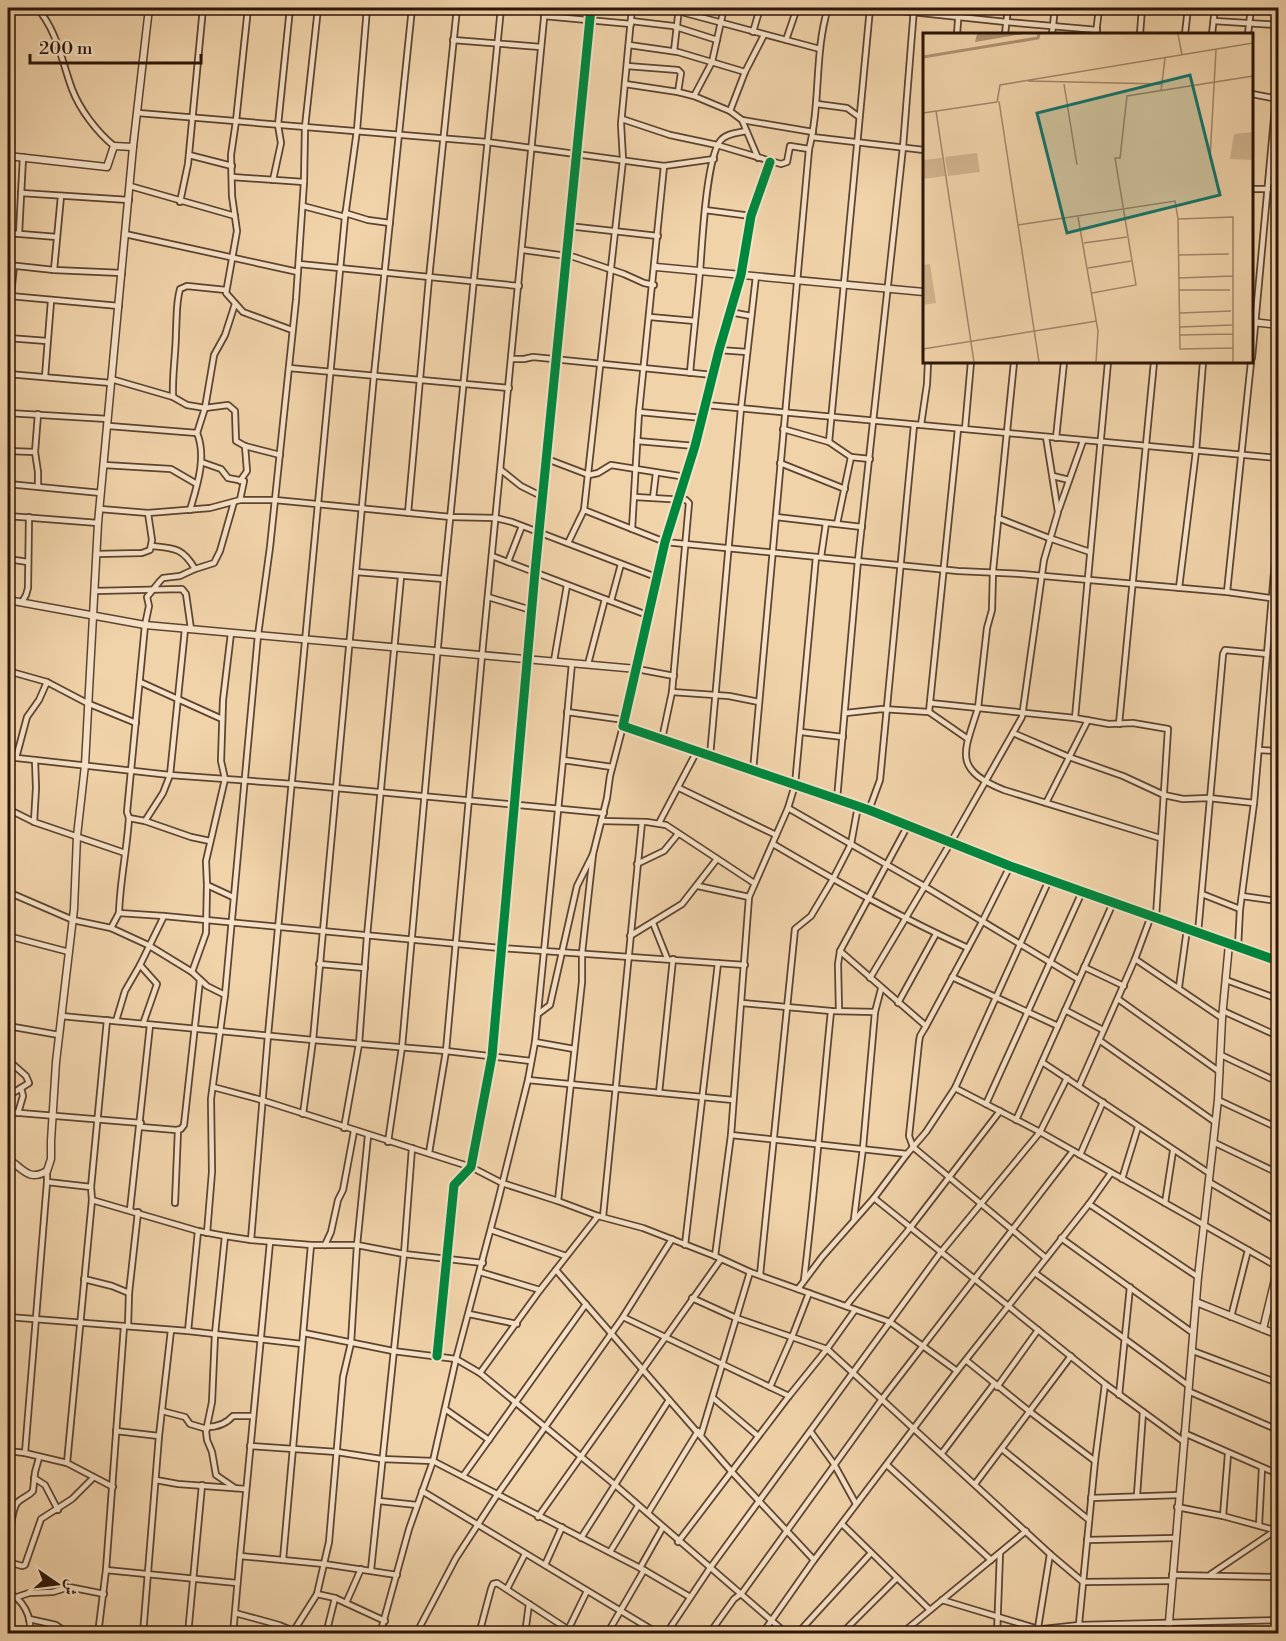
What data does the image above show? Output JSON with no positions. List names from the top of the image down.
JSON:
{
  "scale_bar": "200 m",
  "north": "right"
}
